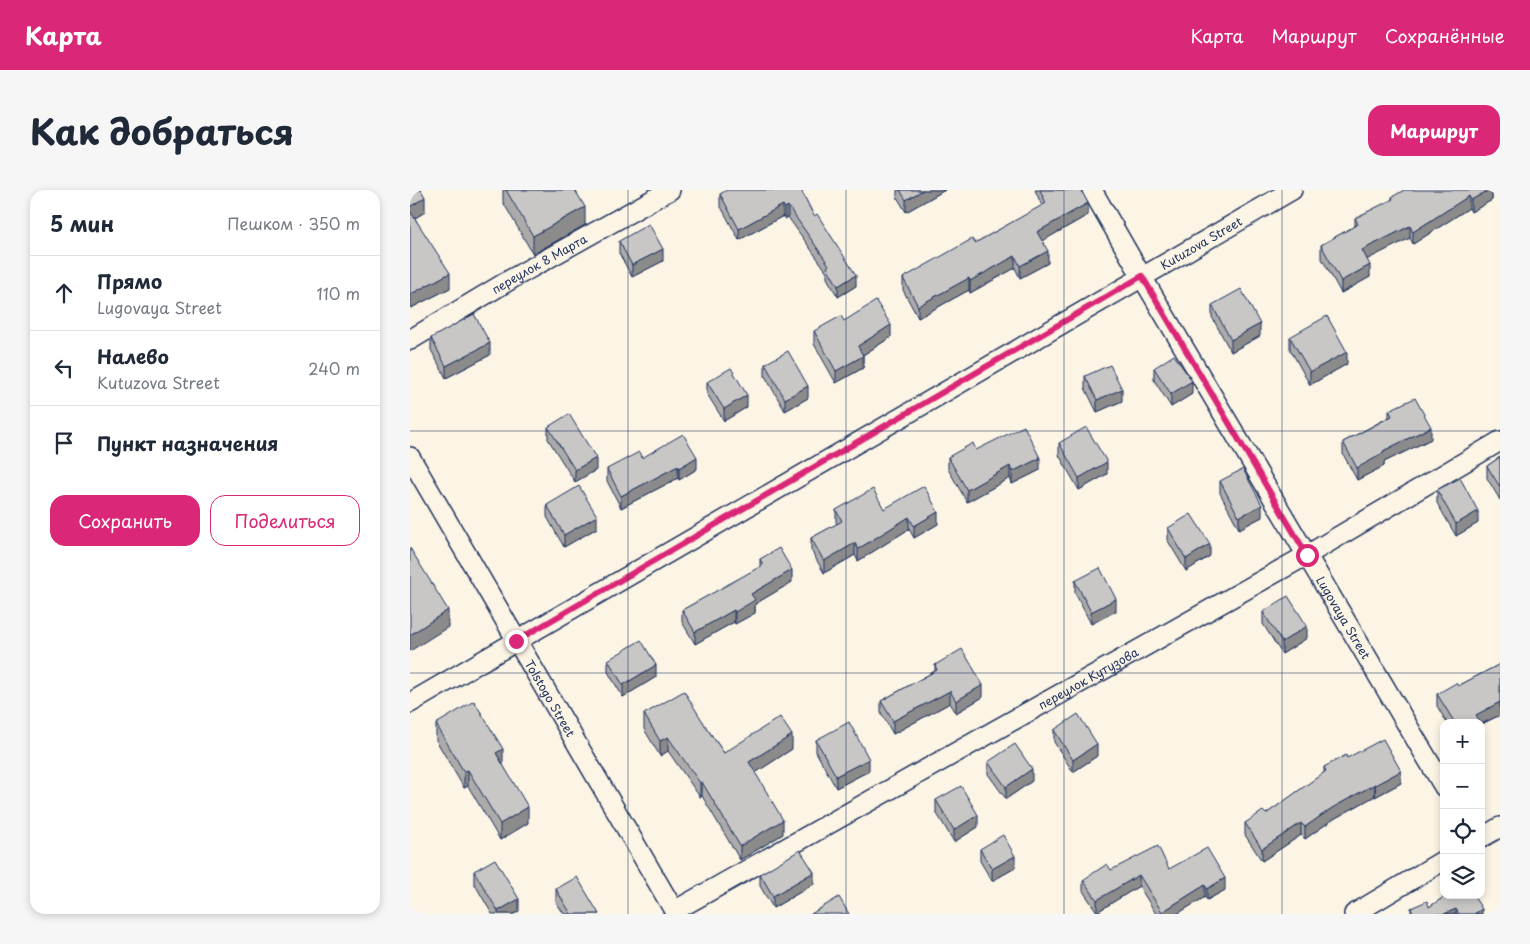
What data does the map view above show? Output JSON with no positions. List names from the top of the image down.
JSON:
{
  "streets": {
    "street": [
      "Kutuzova Street",
      "переулок 8 Марта",
      "Lugovaya Street",
      "переулок Кутузова",
      "Tolstogo Street"
    ]
  },
  "crossings": [
    ["Kutuzova Street", "Lugovaya Street"],
    ["Kutuzova Street", "Tolstogo Street"],
    ["Lugovaya Street", "переулок Кутузова"],
    ["переулок Кутузова", "Tolstogo Street"]
  ],
  "page": {
    "header": "Карта",
    "nav": ["Карта", "Маршрут", "Сохранённые"],
    "title": "Как добраться",
    "buttons": [
      "Маршрут",
      ["Сохранить", "Поделиться"]
    ],
    "heading": ["5 мин", "Пешком · 350 m"],
    "list": [
      ["Прямо", "Lugovaya Street", "110 m"],
      ["Налево", "Kutuzova Street", "240 m"],
      "Пункт назначения"
    ],
    "map_buttons": ["+", "−"]
  }
}
